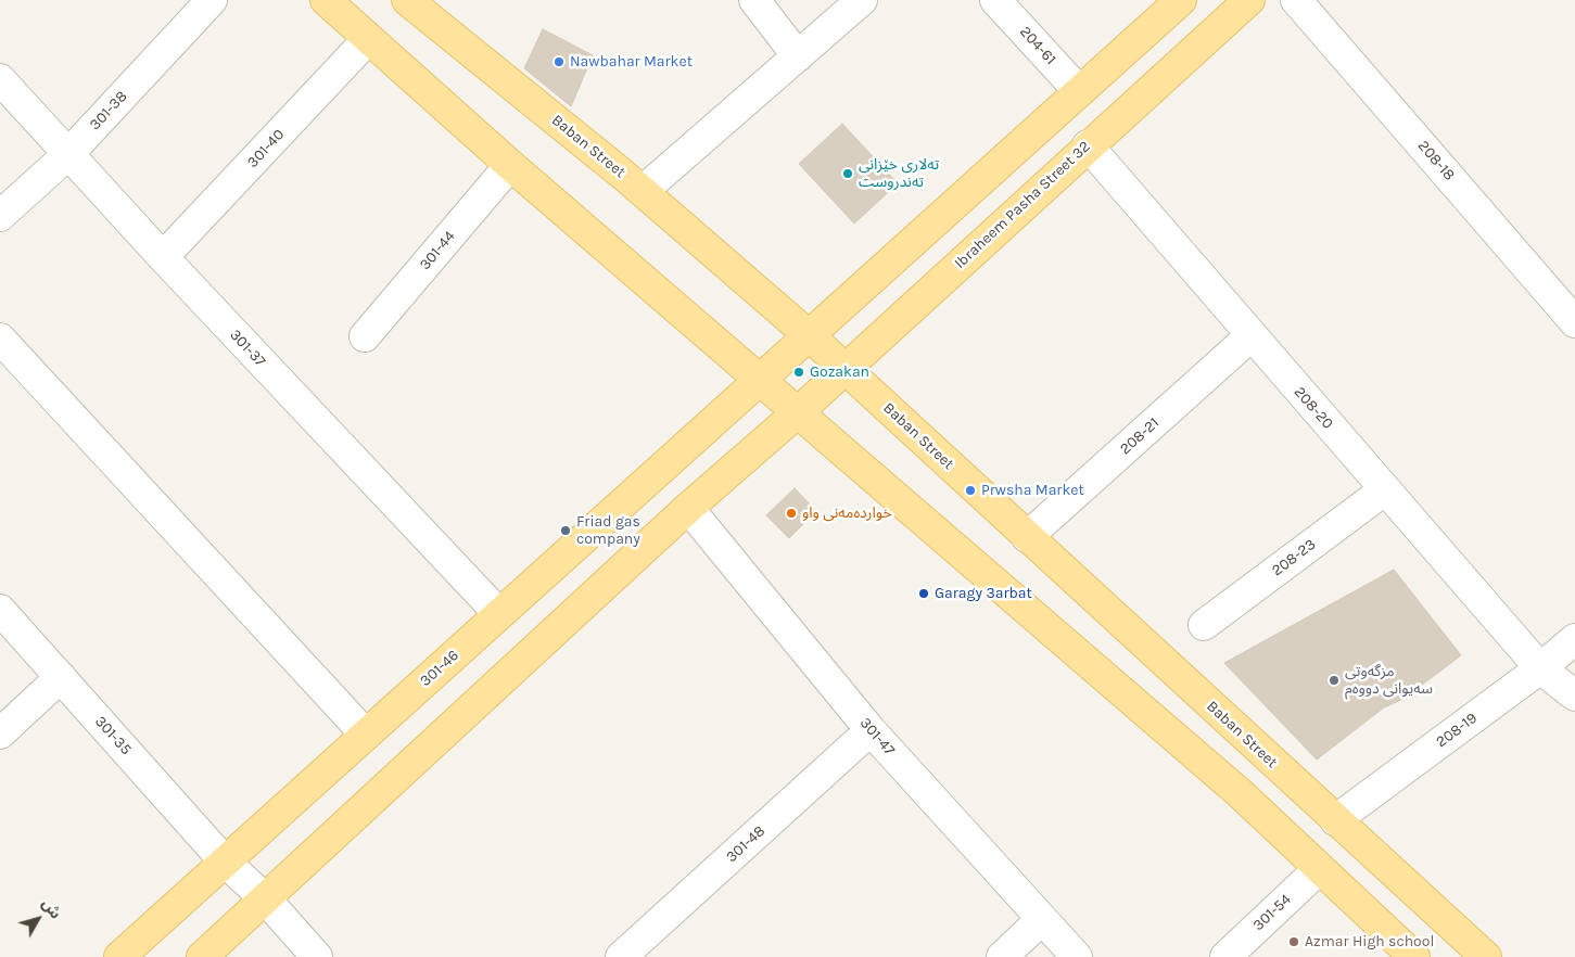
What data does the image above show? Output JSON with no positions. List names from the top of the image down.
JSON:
{
  "streets": {
    "main road": ["Baban Street", "Ibraheem Pasha Street 32", "301-46"],
    "street": [
      "204-61",
      "301-38",
      "301-40",
      "208-18",
      "301-44",
      "301-37",
      "208-20",
      "208-21",
      "208-23",
      "208-19",
      "301-35",
      "301-47",
      "301-48",
      "301-54"
    ]
  },
  "crossings": [
    ["301-38", "301-37"],
    ["Baban Street", "Ibraheem Pasha Street 32"],
    ["Baban Street", "208-21"],
    ["Baban Street", "208-19"],
    ["301-40", "301-37"],
    ["Ibraheem Pasha Street 32", "208-20"],
    ["301-37", "301-46"],
    ["208-20", "208-21"],
    ["208-20", "208-23"],
    ["208-20", "208-19"],
    ["301-46", "301-35"],
    ["301-47", "301-48"]
  ],
  "places": [
    "Nawbahar Market",
    "تەلاری خێزانی تەندروست",
    "Gozakan",
    "Prwsha Market",
    "خواردەمەنی واو",
    "Friad gas company",
    "Garagy 3arbat",
    "مزگەوتی سەیوانی دووەم",
    "Azmar High school"
  ],
  "north": "top right"
}
